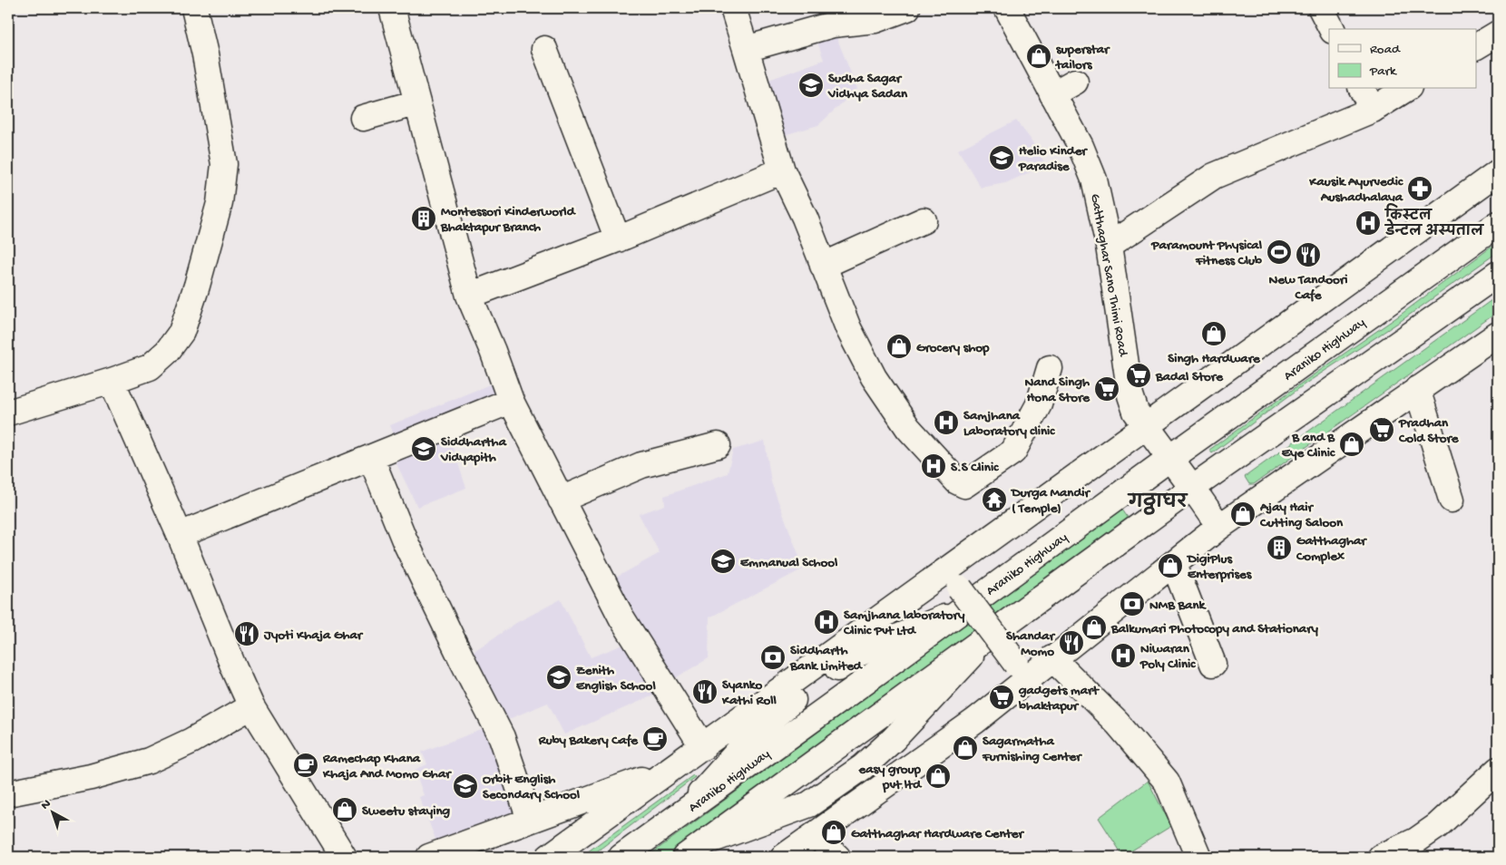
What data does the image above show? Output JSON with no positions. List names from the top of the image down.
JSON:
{
  "streets": {
    "main road": ["Gatthaghar Sano Thimi Road", "Araniko Highway"]
  },
  "crossings": [
    ["Gatthaghar Sano Thimi Road", "Araniko Highway"]
  ],
  "districts": ["गठ्ठाघर"],
  "places": {
    "shop": [
      "superstar tailors",
      "Singh Hardware",
      "Grocery shop",
      "B and B Eye Clinic",
      "Ajay Hair Cutting Saloon",
      "DigiPlus Enterprises",
      "Balkumari Photocopy and Stationary",
      "Sagarmatha Furnishing Center",
      "easy group pvt ltd",
      "Sweetu staying",
      "Gatthaghar Hardware Center"
    ],
    "school or university": [
      "Sudha Sagar Vidhya Sadan",
      "Helio Kinder Paradise",
      "Siddhartha Vidyapith",
      "Emmanual School",
      "Zenith English School",
      "Orbit English Secondary School"
    ],
    "pharmacy": ["Kausik Ayurvedic Aushadhalaya"],
    "building": ["Montessori Kinderworld Bhaktapur Branch", "Gatthaghar Complex"],
    "hospital": [
      "क्रिस्टल डेन्टल अस्पताल",
      "Samjhana Laboratory clinic",
      "S.S Clinic",
      "Samjhana laboratory Clinic Pvt Ltd",
      "Niwaran Poly Clinic"
    ],
    "sports": ["Paramount Physical Fitness Club"],
    "restaurant": [
      "New Tandoori Cafe",
      "Jyoti Khaja Ghar",
      "Shandar Momo",
      "Syanko Kathi Roll"
    ],
    "supermarket": [
      "Badal Store",
      "Nand Singh Hona Store",
      "Pradhan Cold Store",
      "gadgets mart bhaktapur"
    ],
    "temple": ["Durga Mandir ( Temple)"],
    "bank": ["NMB Bank", "Siddharth Bank Limited"],
    "cafe": ["Ruby Bakery Cafe", "Ramechap Khana Khaja And Momo Ghar"]
  },
  "legend": ["Road", "Park"],
  "north": "top left"
}
